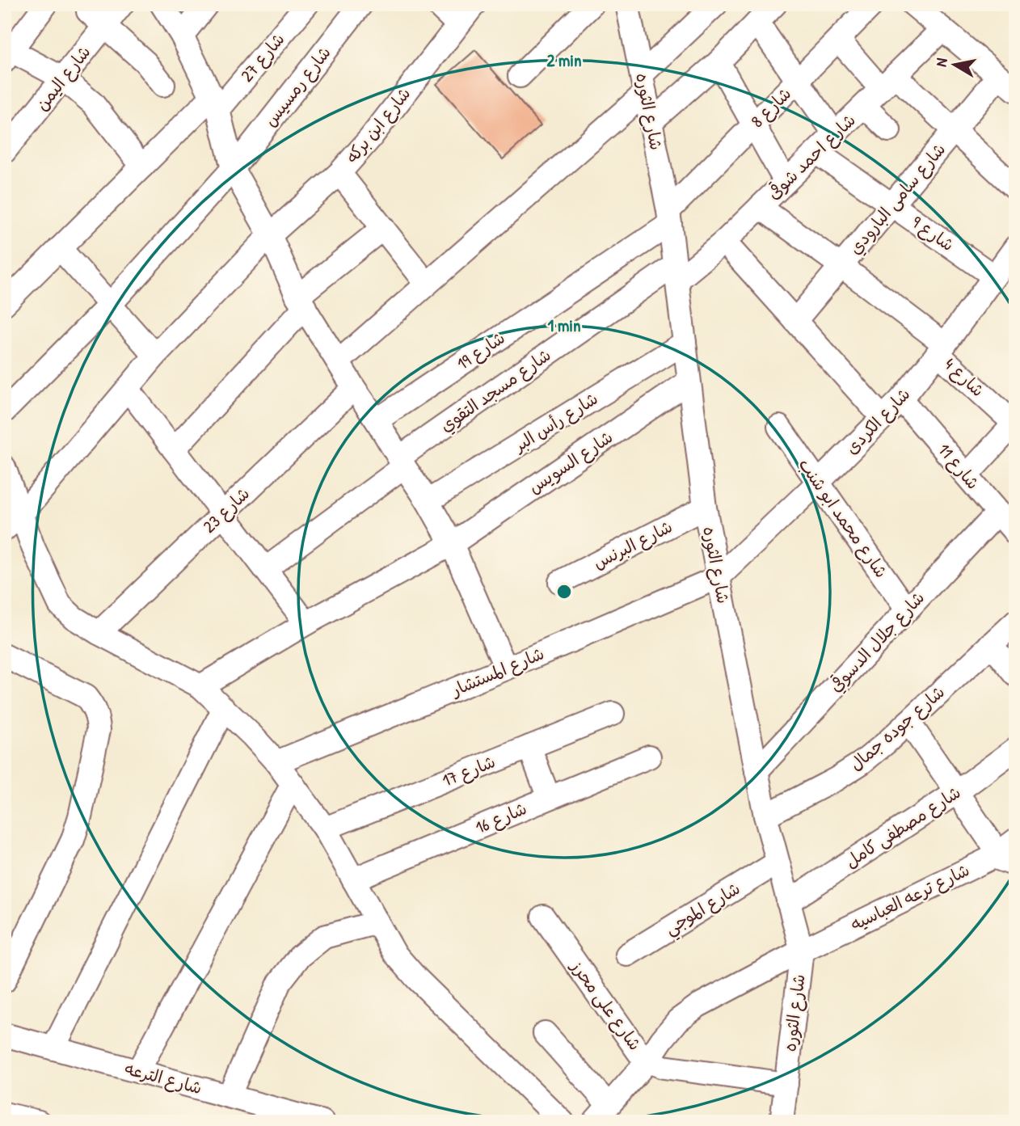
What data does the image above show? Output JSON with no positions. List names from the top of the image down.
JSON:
{
  "streets": {
    "street": [
      "شارع 27",
      "شارع اليمن",
      "شارع رمسيس",
      "شارع 8",
      "شارع الثوره",
      "شارع ابن بركه",
      "شارع احمد شوقى",
      "شارع سامى البارودي",
      "شارع 9",
      "شارع 19",
      "شارع 4",
      "شارع مسجد التقوي",
      "شارع الكردى",
      "شارع رأس البر",
      "شارع السويس",
      "شارع 11",
      "شارع 23",
      "شارع محمد ابو شنب",
      "شارع البرنس",
      "شارع جلال الدسوقي",
      "شارع المستشار",
      "شارع جوده جمال",
      "شارع 17",
      "شارع 16",
      "شارع مصطفى كامل",
      "شارع ترعه العباسيه",
      "شارع الموجي",
      "شارع على محرز",
      "شارع الترعه"
    ]
  },
  "crossings": [
    ["شارع 8", "شارع الثوره"],
    ["شارع 8", "شارع 19"],
    ["شارع الثوره", "شارع احمد شوقى"],
    ["شارع الثوره", "شارع 19"],
    ["شارع الثوره", "شارع مسجد التقوي"],
    ["شارع الثوره", "شارع الكردى"],
    ["شارع الثوره", "شارع رأس البر"],
    ["شارع الثوره", "شارع السويس"],
    ["شارع الثوره", "شارع البرنس"],
    ["شارع الثوره", "شارع جلال الدسوقي"],
    ["شارع الثوره", "شارع المستشار"],
    ["شارع الثوره", "شارع جوده جمال"],
    ["شارع الثوره", "شارع مصطفى كامل"],
    ["شارع الثوره", "شارع ترعه العباسيه"],
    ["شارع الثوره", "شارع الموجي"],
    ["شارع الثوره", "شارع على محرز"],
    ["شارع احمد شوقى", "شارع 9"],
    ["شارع احمد شوقى", "شارع 4"],
    ["شارع احمد شوقى", "شارع مسجد التقوي"],
    ["شارع سامى البارودي", "شارع 9"],
    ["شارع سامى البارودي", "شارع 4"],
    ["شارع 9", "شارع الكردى"],
    ["شارع 4", "شارع الكردى"],
    ["شارع الكردى", "شارع 11"],
    ["شارع الكردى", "شارع محمد ابو شنب"],
    ["شارع الكردى", "شارع المستشار"],
    ["شارع 11", "شارع جلال الدسوقي"],
    ["شارع محمد ابو شنب", "شارع جلال الدسوقي"],
    ["شارع ترعه العباسيه", "شارع على محرز"]
  ],
  "north": "left",
  "rings": ["2 min", "1 min"]
}
